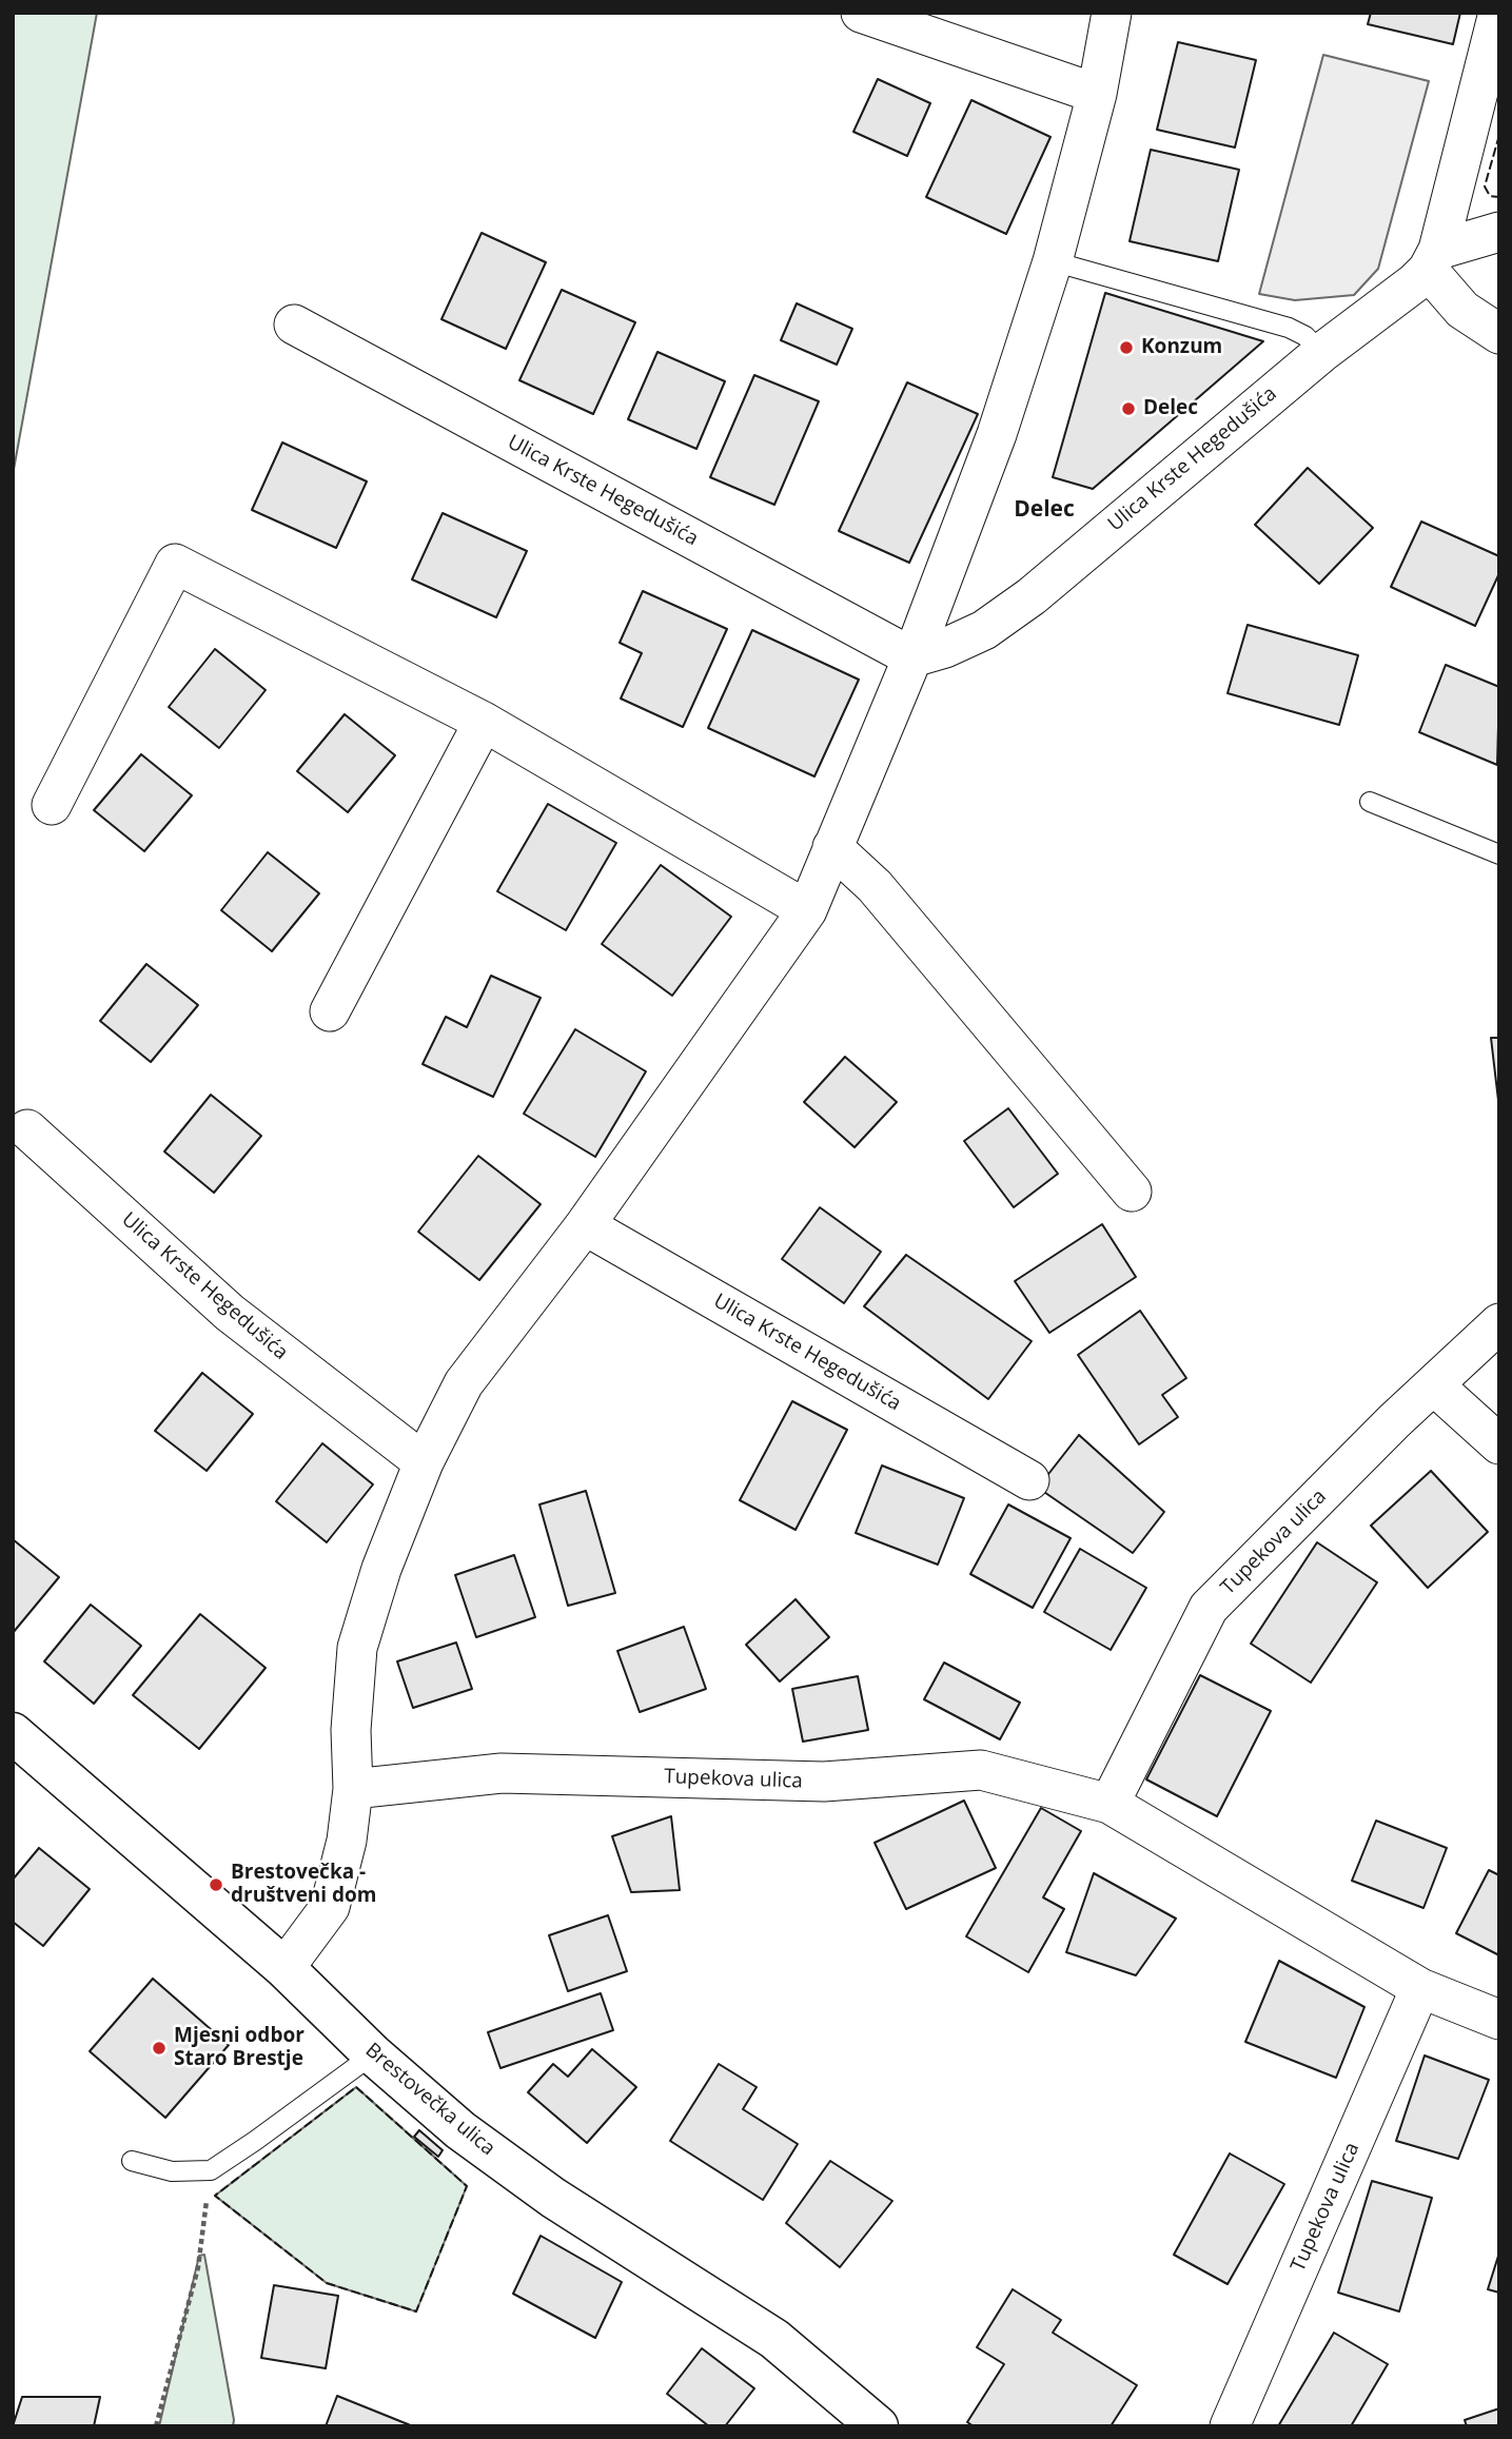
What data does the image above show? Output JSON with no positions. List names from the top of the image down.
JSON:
{
  "streets": {
    "street": ["Ulica Krste Hegedušića", "Tupekova ulica", "Brestovečka ulica"]
  },
  "districts": ["Delec"],
  "places": [
    "Konzum",
    "Delec",
    "Brestovečka - društveni dom",
    "Mjesni odbor Staro Brestje"
  ]
}
